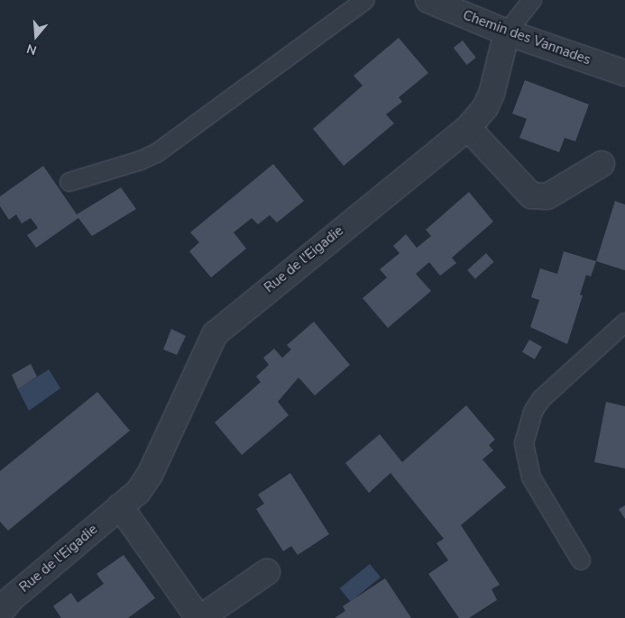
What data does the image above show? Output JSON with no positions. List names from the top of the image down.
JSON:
{
  "streets": {
    "street": ["Chemin des Vannades", "Rue de l'Eigadie"]
  },
  "crossings": [
    ["Chemin des Vannades", "Rue de l'Eigadie"]
  ],
  "north": "bottom"
}
